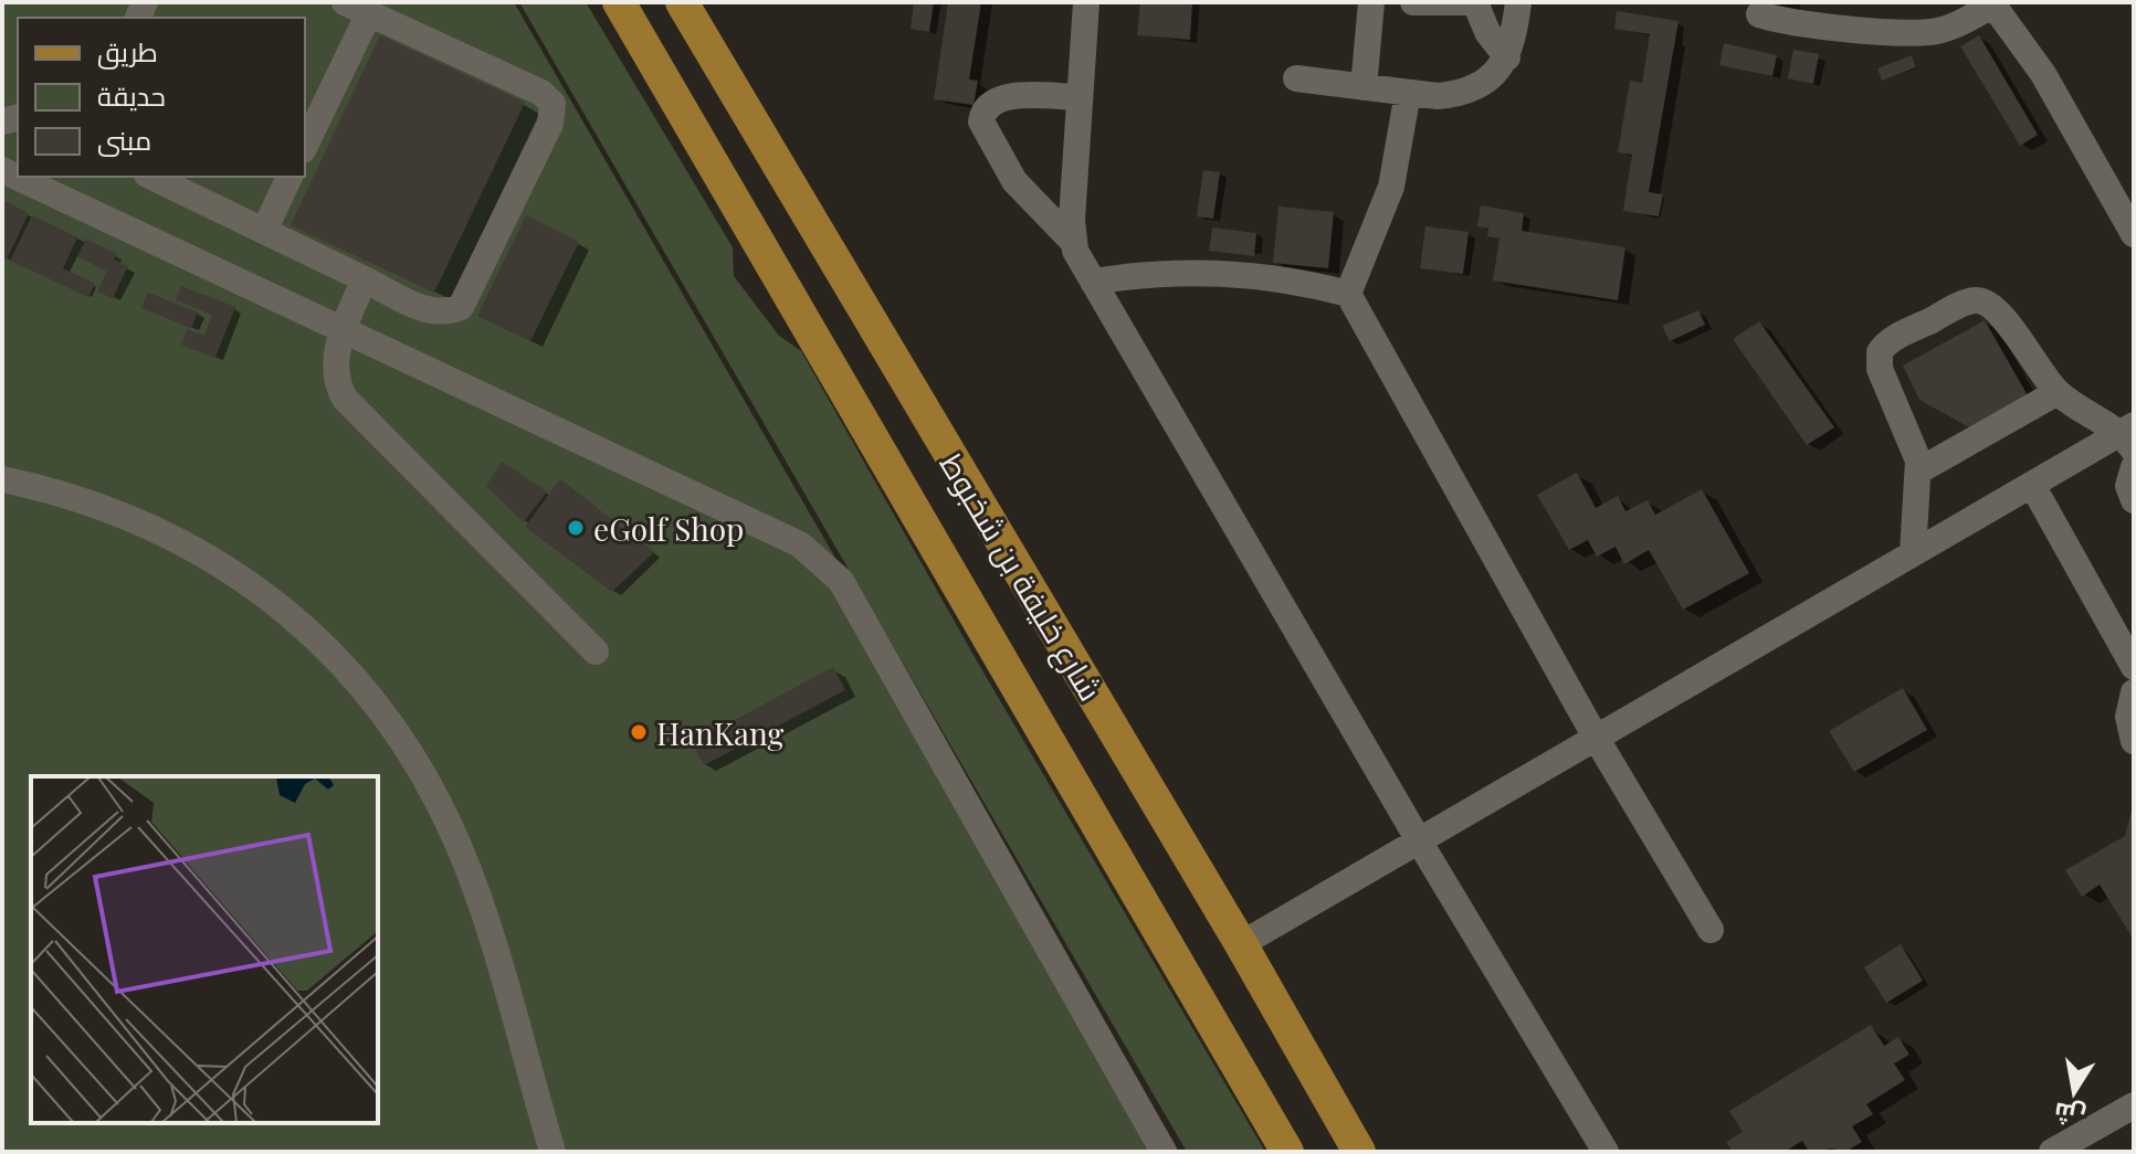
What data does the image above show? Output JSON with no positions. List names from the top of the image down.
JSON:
{
  "streets": {
    "main road": ["شارع خليفة بن شخبوط"]
  },
  "places": ["eGolf Shop", "HanKang"],
  "legend": ["طريق", "حديقة", "مبنى"],
  "north": "bottom"
}
